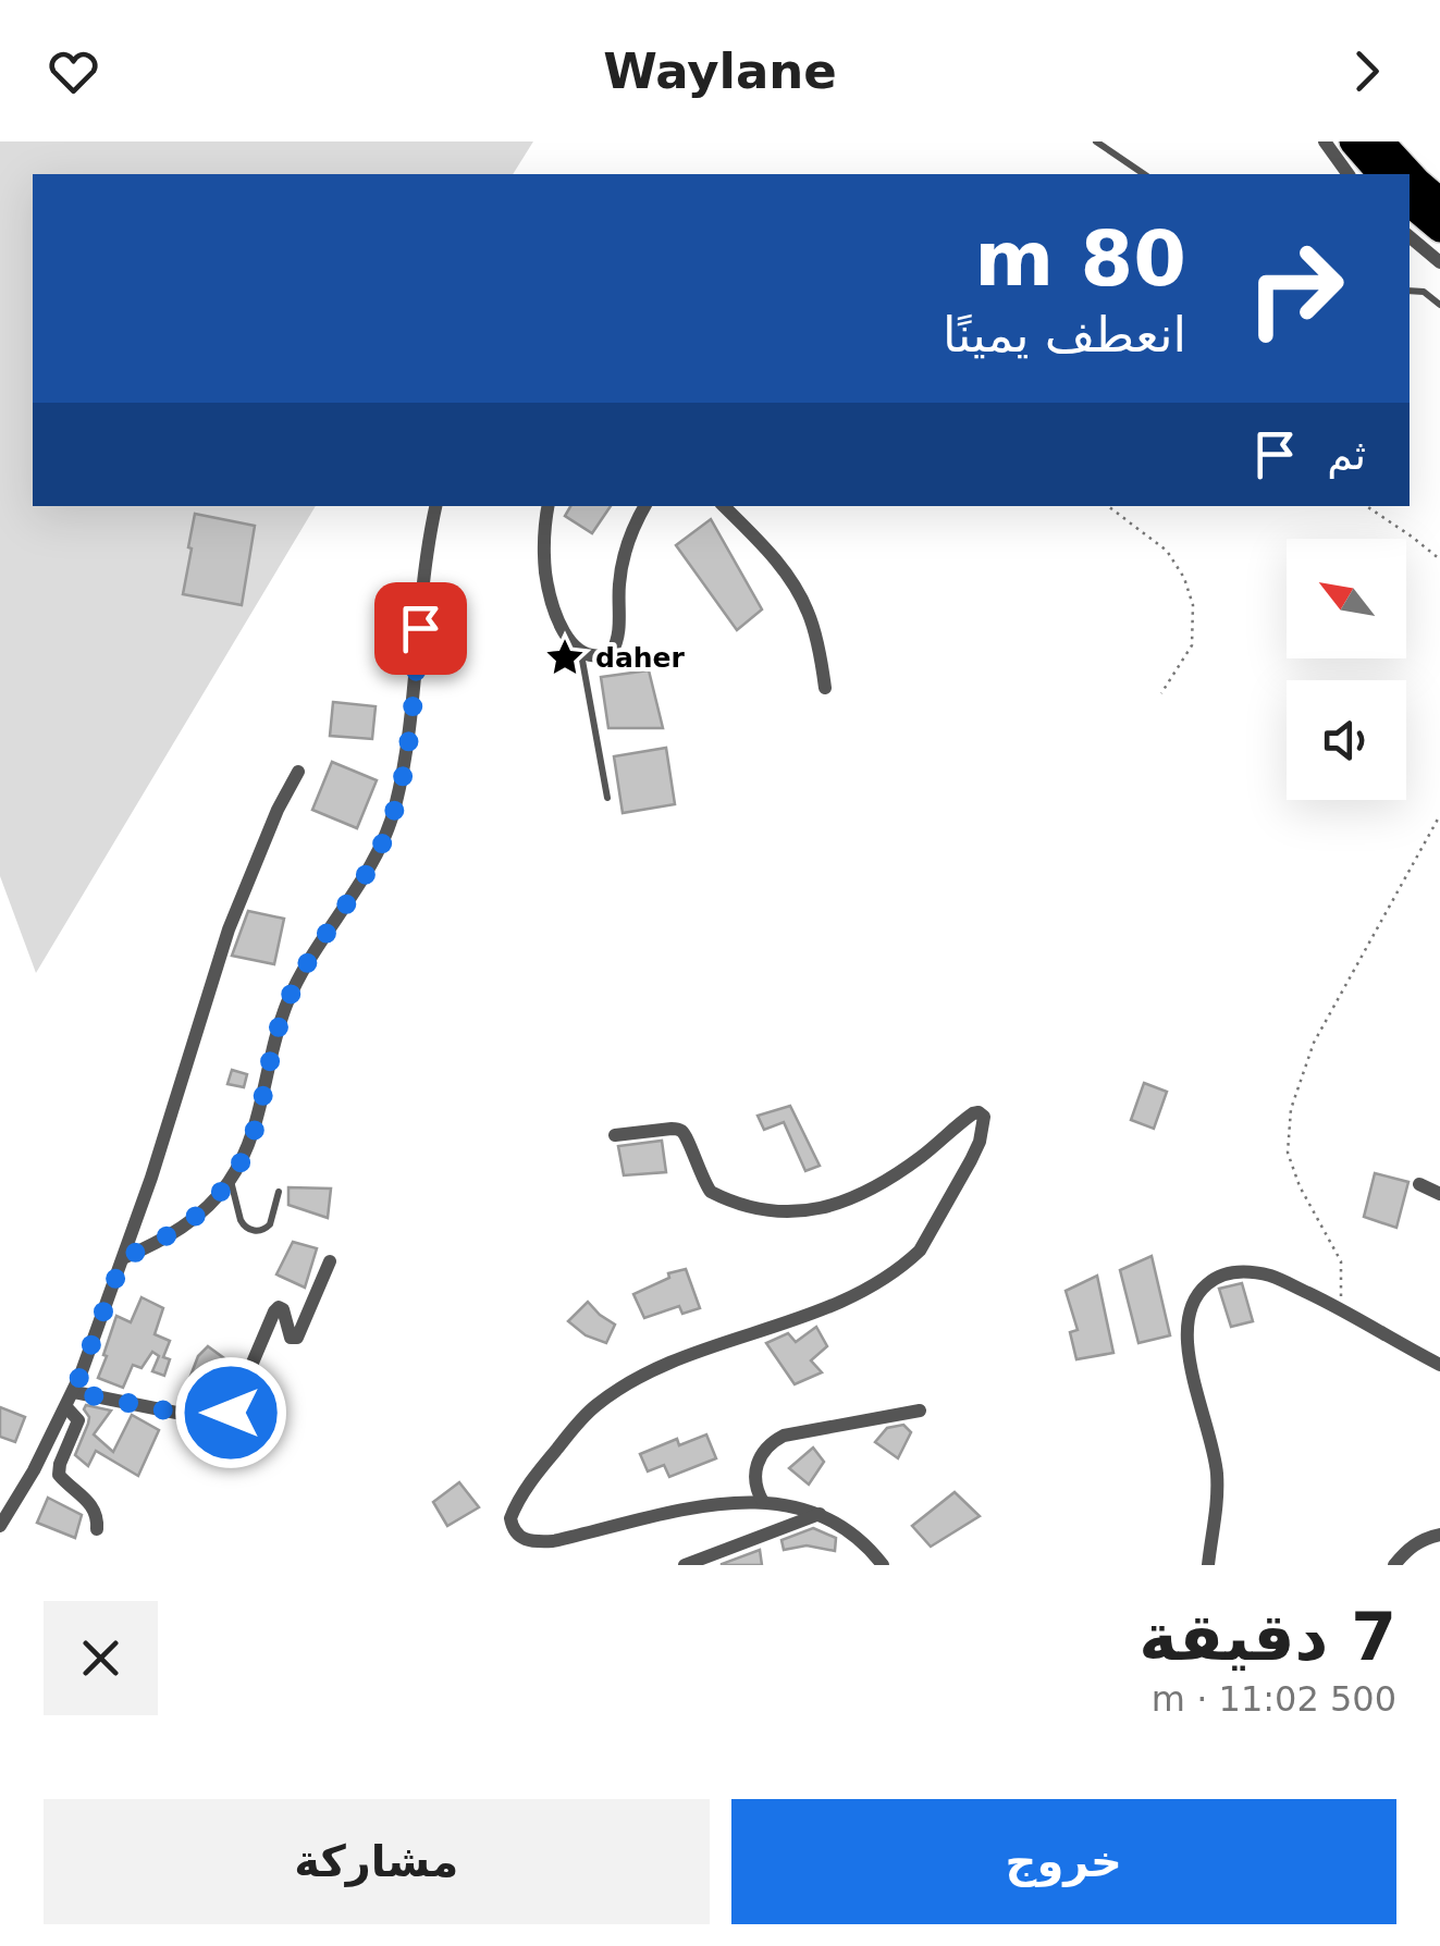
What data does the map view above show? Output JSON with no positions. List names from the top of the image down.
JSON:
{
  "places": {
    "place": ["daher"]
  },
  "north": "top left",
  "page": {
    "header": "Waylane",
    "turn": ["80 m", "انعطف يمينًا"],
    "then": "ثم",
    "heading": ["7 دقيقة", "500 m · 11:02"],
    "buttons": ["خروج", "مشاركة"]
  }
}
